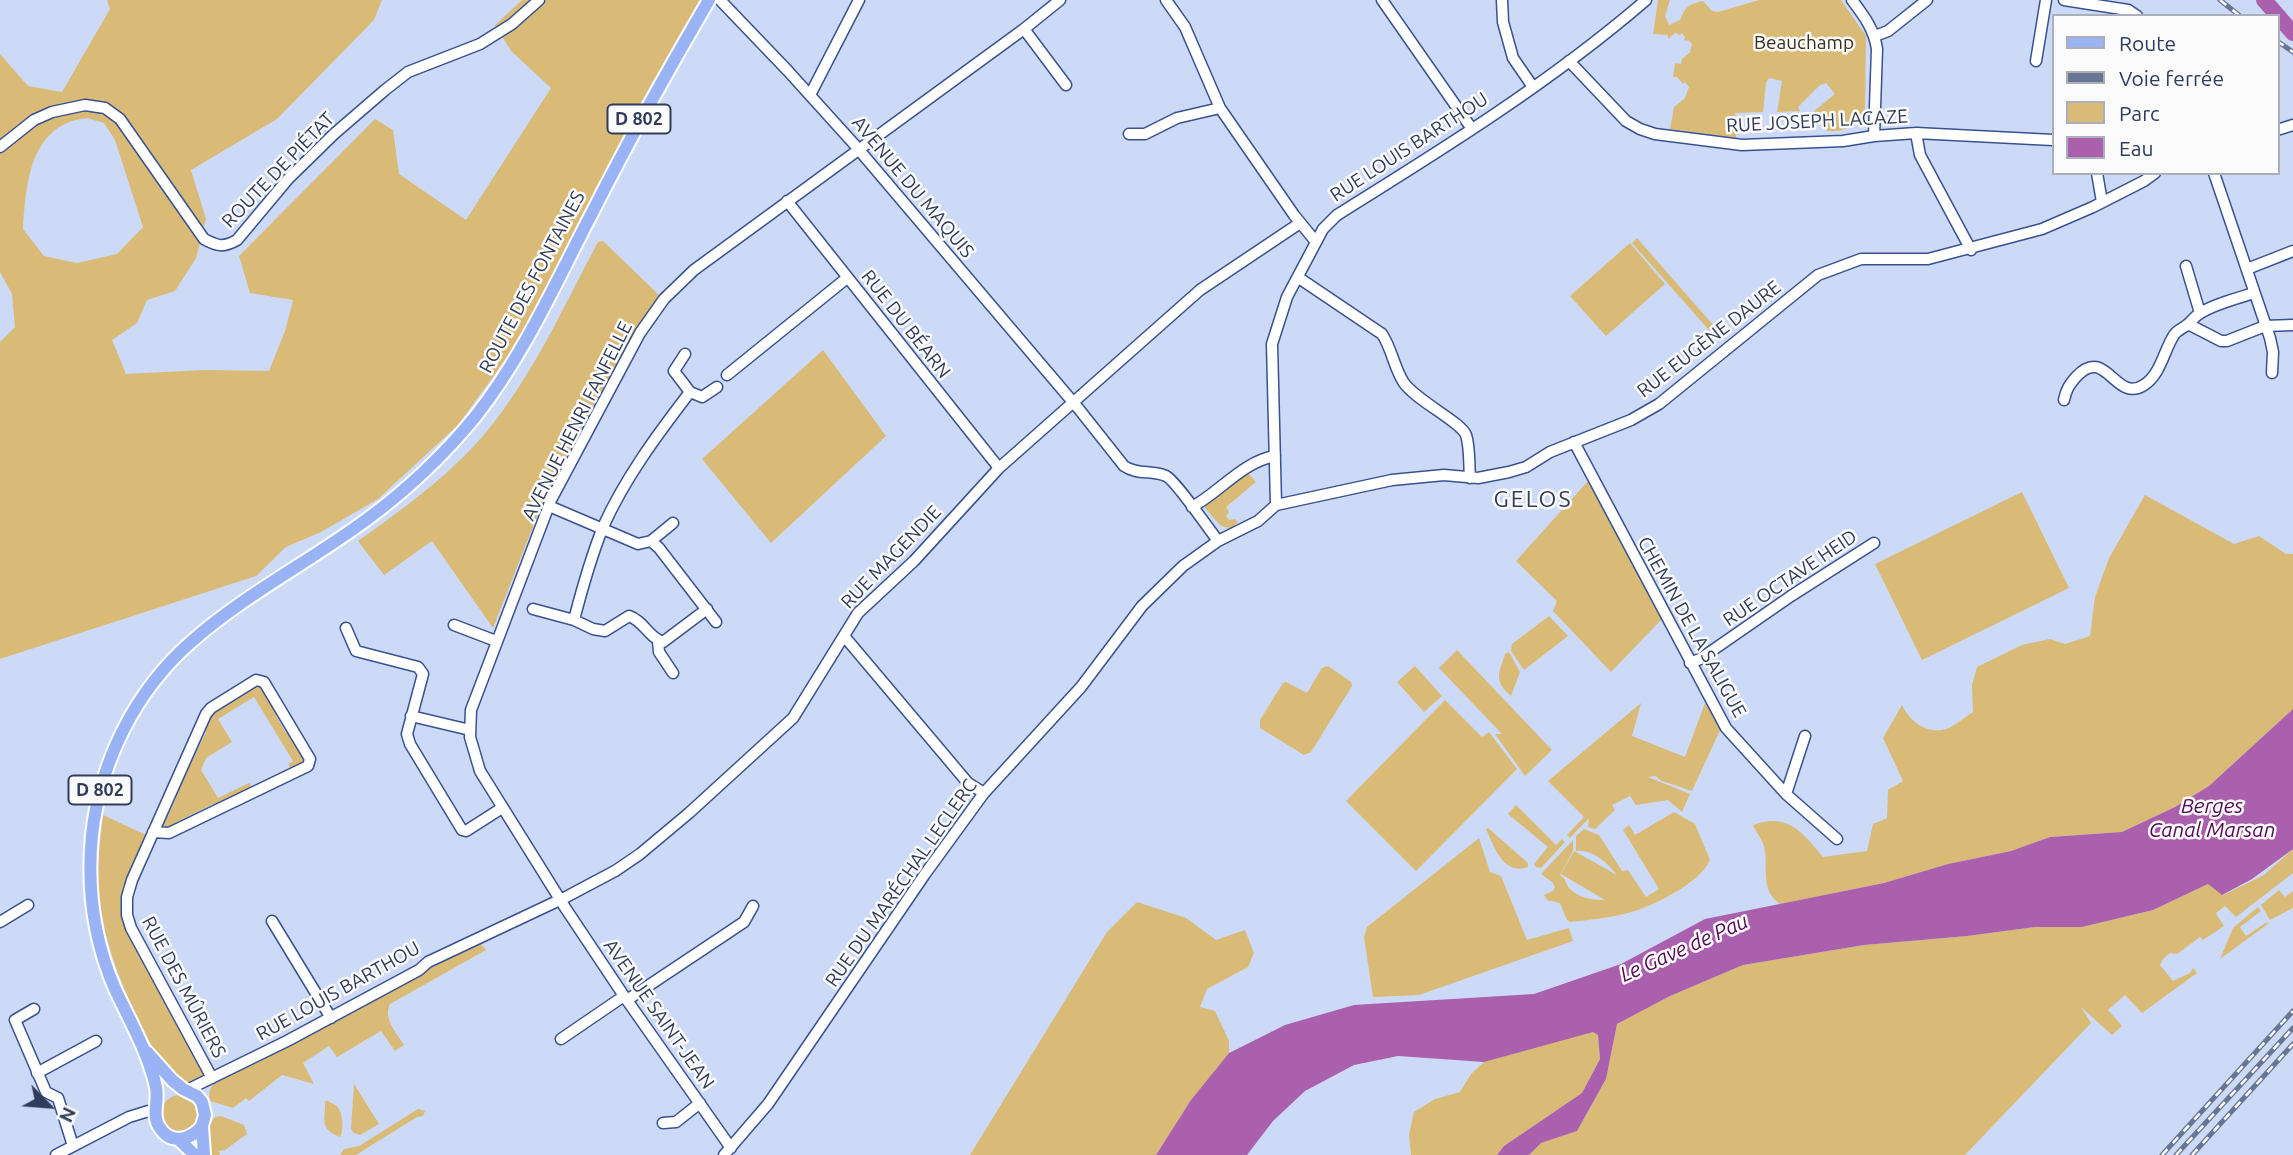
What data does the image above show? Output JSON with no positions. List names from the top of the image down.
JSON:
{
  "streets": {
    "main road": ["D 802", "ROUTE DES FONTAINES"],
    "street": [
      "RUE JOSEPH LACAZE",
      "RUE LOUIS BARTHOU",
      "ROUTE DE PIÉTAT",
      "AVENUE DU MAQUIS",
      "RUE DU BÉARN",
      "RUE EUGÈNE DAURE",
      "AVENUE HENRI FANFELLE",
      "RUE MAGENDIE",
      "RUE OCTAVE HEID",
      "CHEMIN DE LA SALIGUE",
      "RUE DU MARÉCHAL LECLERC",
      "RUE DES MÛRIERS",
      "AVENUE SAINT-JEAN"
    ]
  },
  "crossings": [
    ["D 802", "RUE LOUIS BARTHOU"],
    ["D 802", "ROUTE DES FONTAINES"],
    ["RUE JOSEPH LACAZE", "RUE LOUIS BARTHOU"],
    ["RUE LOUIS BARTHOU", "RUE EUGÈNE DAURE"],
    ["RUE LOUIS BARTHOU", "RUE MAGENDIE"],
    ["RUE LOUIS BARTHOU", "RUE DU MARÉCHAL LECLERC"],
    ["RUE LOUIS BARTHOU", "RUE DES MÛRIERS"],
    ["AVENUE DU MAQUIS", "AVENUE HENRI FANFELLE"],
    ["AVENUE DU MAQUIS", "RUE MAGENDIE"],
    ["AVENUE DU MAQUIS", "RUE DU MARÉCHAL LECLERC"],
    ["RUE DU BÉARN", "AVENUE HENRI FANFELLE"],
    ["RUE DU BÉARN", "RUE MAGENDIE"],
    ["RUE EUGÈNE DAURE", "CHEMIN DE LA SALIGUE"],
    ["RUE EUGÈNE DAURE", "RUE DU MARÉCHAL LECLERC"],
    ["AVENUE HENRI FANFELLE", "RUE MAGENDIE"],
    ["AVENUE HENRI FANFELLE", "AVENUE SAINT-JEAN"],
    ["RUE MAGENDIE", "AVENUE SAINT-JEAN"],
    ["RUE OCTAVE HEID", "CHEMIN DE LA SALIGUE"],
    ["RUE DU MARÉCHAL LECLERC", "AVENUE SAINT-JEAN"]
  ],
  "districts": ["GELOS"],
  "water": ["Berges Canal Marsan", "Le Gave de Pau"],
  "parks": ["Beauchamp"],
  "legend": [
    "Route",
    "Voie ferrée",
    "Parc",
    "Eau"
  ],
  "north": "bottom right"
}
